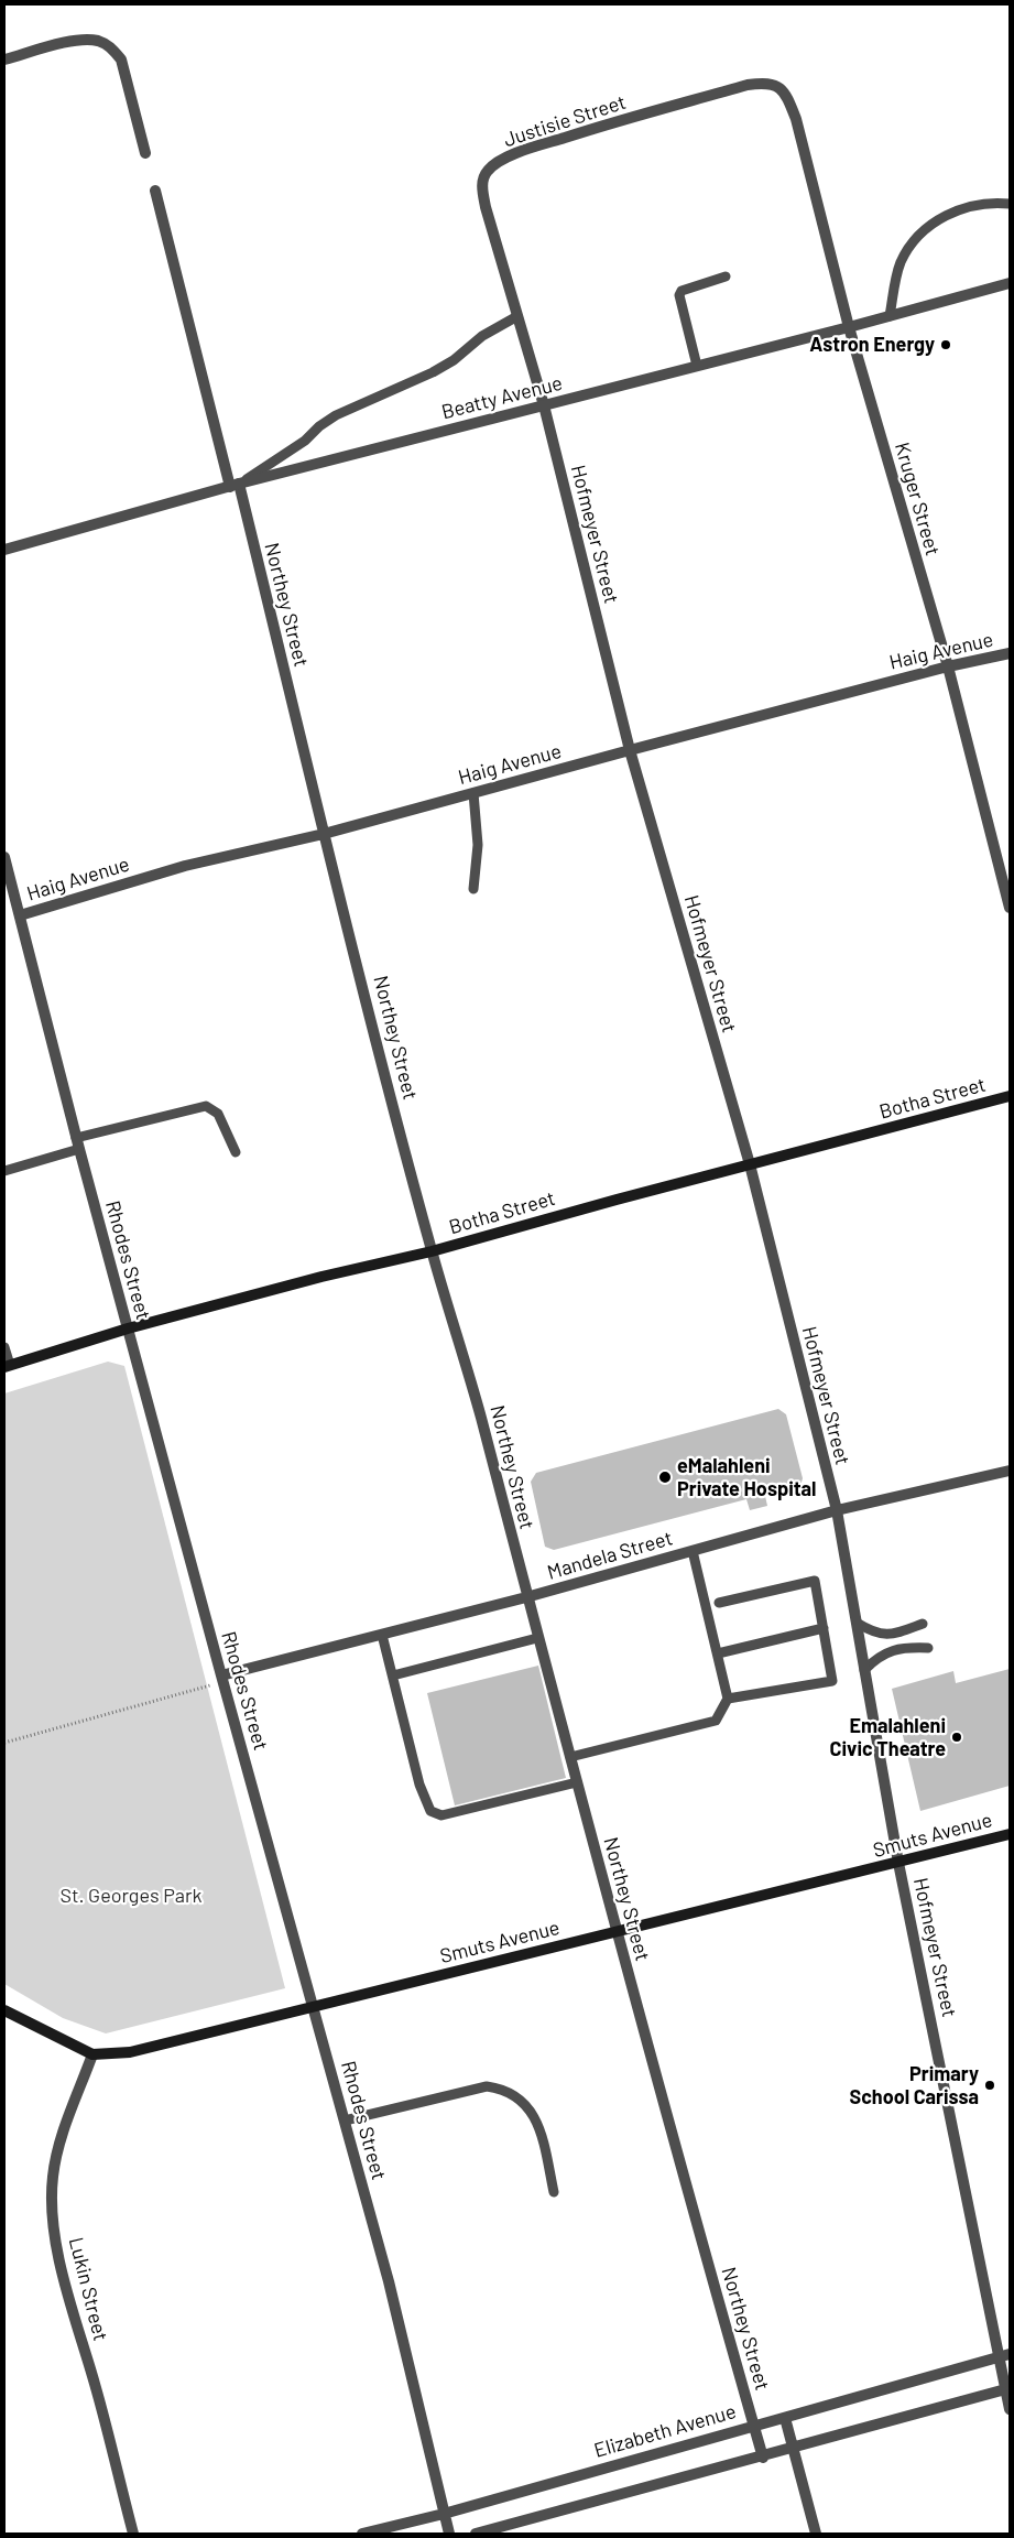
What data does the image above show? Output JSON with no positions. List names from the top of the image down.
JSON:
{
  "streets": {
    "main road": ["Botha Street", "Smuts Avenue"],
    "street": [
      "Justisie Street",
      "Beatty Avenue",
      "Kruger Street",
      "Hofmeyer Street",
      "Northey Street",
      "Haig Avenue",
      "Rhodes Street",
      "Mandela Street",
      "Lukin Street",
      "Elizabeth Avenue"
    ]
  },
  "crossings": [
    ["Justisie Street", "Beatty Avenue"],
    ["Justisie Street", "Kruger Street"],
    ["Justisie Street", "Hofmeyer Street"],
    ["Beatty Avenue", "Kruger Street"],
    ["Beatty Avenue", "Hofmeyer Street"],
    ["Beatty Avenue", "Northey Street"],
    ["Kruger Street", "Haig Avenue"],
    ["Hofmeyer Street", "Haig Avenue"],
    ["Hofmeyer Street", "Botha Street"],
    ["Hofmeyer Street", "Mandela Street"],
    ["Hofmeyer Street", "Smuts Avenue"],
    ["Hofmeyer Street", "Elizabeth Avenue"],
    ["Northey Street", "Haig Avenue"],
    ["Northey Street", "Botha Street"],
    ["Northey Street", "Mandela Street"],
    ["Northey Street", "Smuts Avenue"],
    ["Northey Street", "Elizabeth Avenue"],
    ["Haig Avenue", "Rhodes Street"],
    ["Botha Street", "Rhodes Street"],
    ["Rhodes Street", "Mandela Street"],
    ["Rhodes Street", "Smuts Avenue"],
    ["Rhodes Street", "Elizabeth Avenue"],
    ["Smuts Avenue", "Lukin Street"]
  ],
  "parks": ["St. Georges Park"],
  "places": [
    "Astron Energy",
    "eMalahleni Private Hospital",
    "Emalahleni Civic Theatre",
    "Primary School Carissa"
  ]
}
